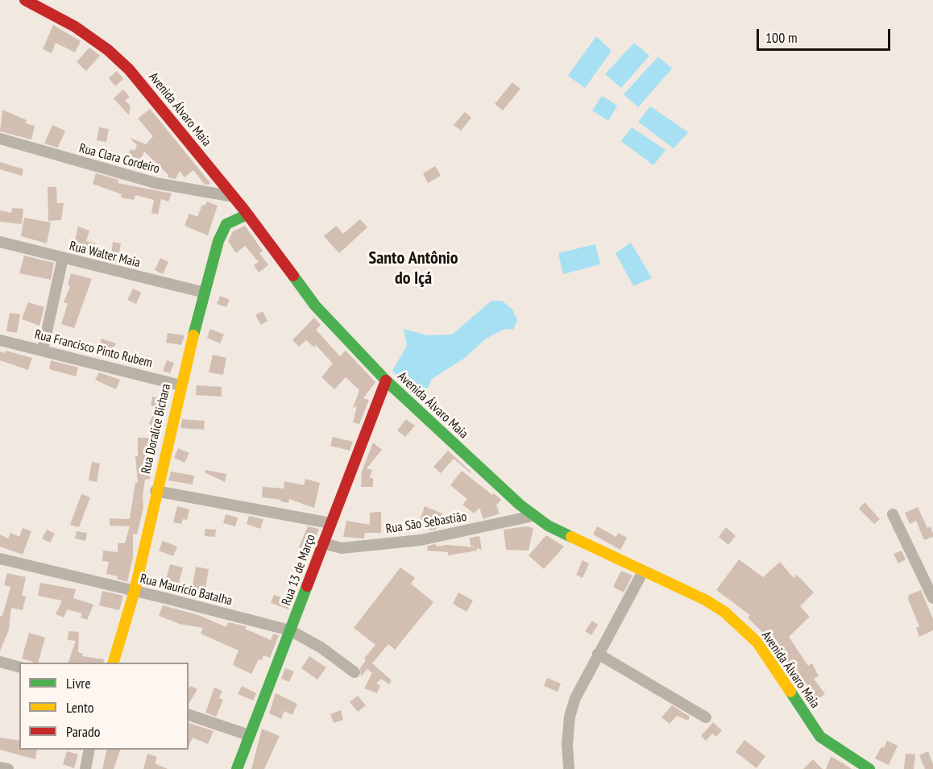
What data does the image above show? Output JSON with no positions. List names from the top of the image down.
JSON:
{
  "streets": {
    "street": [
      "Avenida Álvaro Maia",
      "Rua Clara Cordeiro",
      "Rua Walter Maia",
      "Rua Francisco Pinto Rubem",
      "Rua Doralice Bichara",
      "Rua São Sebastião",
      "Rua 13 de Março",
      "Rua Maurício Batalha"
    ]
  },
  "crossings": [
    ["Avenida Álvaro Maia", "Rua Clara Cordeiro"],
    ["Avenida Álvaro Maia", "Rua Doralice Bichara"],
    ["Avenida Álvaro Maia", "Rua São Sebastião"],
    ["Avenida Álvaro Maia", "Rua 13 de Março"],
    ["Rua Walter Maia", "Rua Doralice Bichara"],
    ["Rua Francisco Pinto Rubem", "Rua Doralice Bichara"],
    ["Rua Doralice Bichara", "Rua Maurício Batalha"],
    ["Rua São Sebastião", "Rua 13 de Março"],
    ["Rua 13 de Março", "Rua Maurício Batalha"]
  ],
  "districts": ["Santo Antônio do Içá"],
  "legend": ["Livre", "Lento", "Parado"],
  "scale_bar": "100 m"
}
